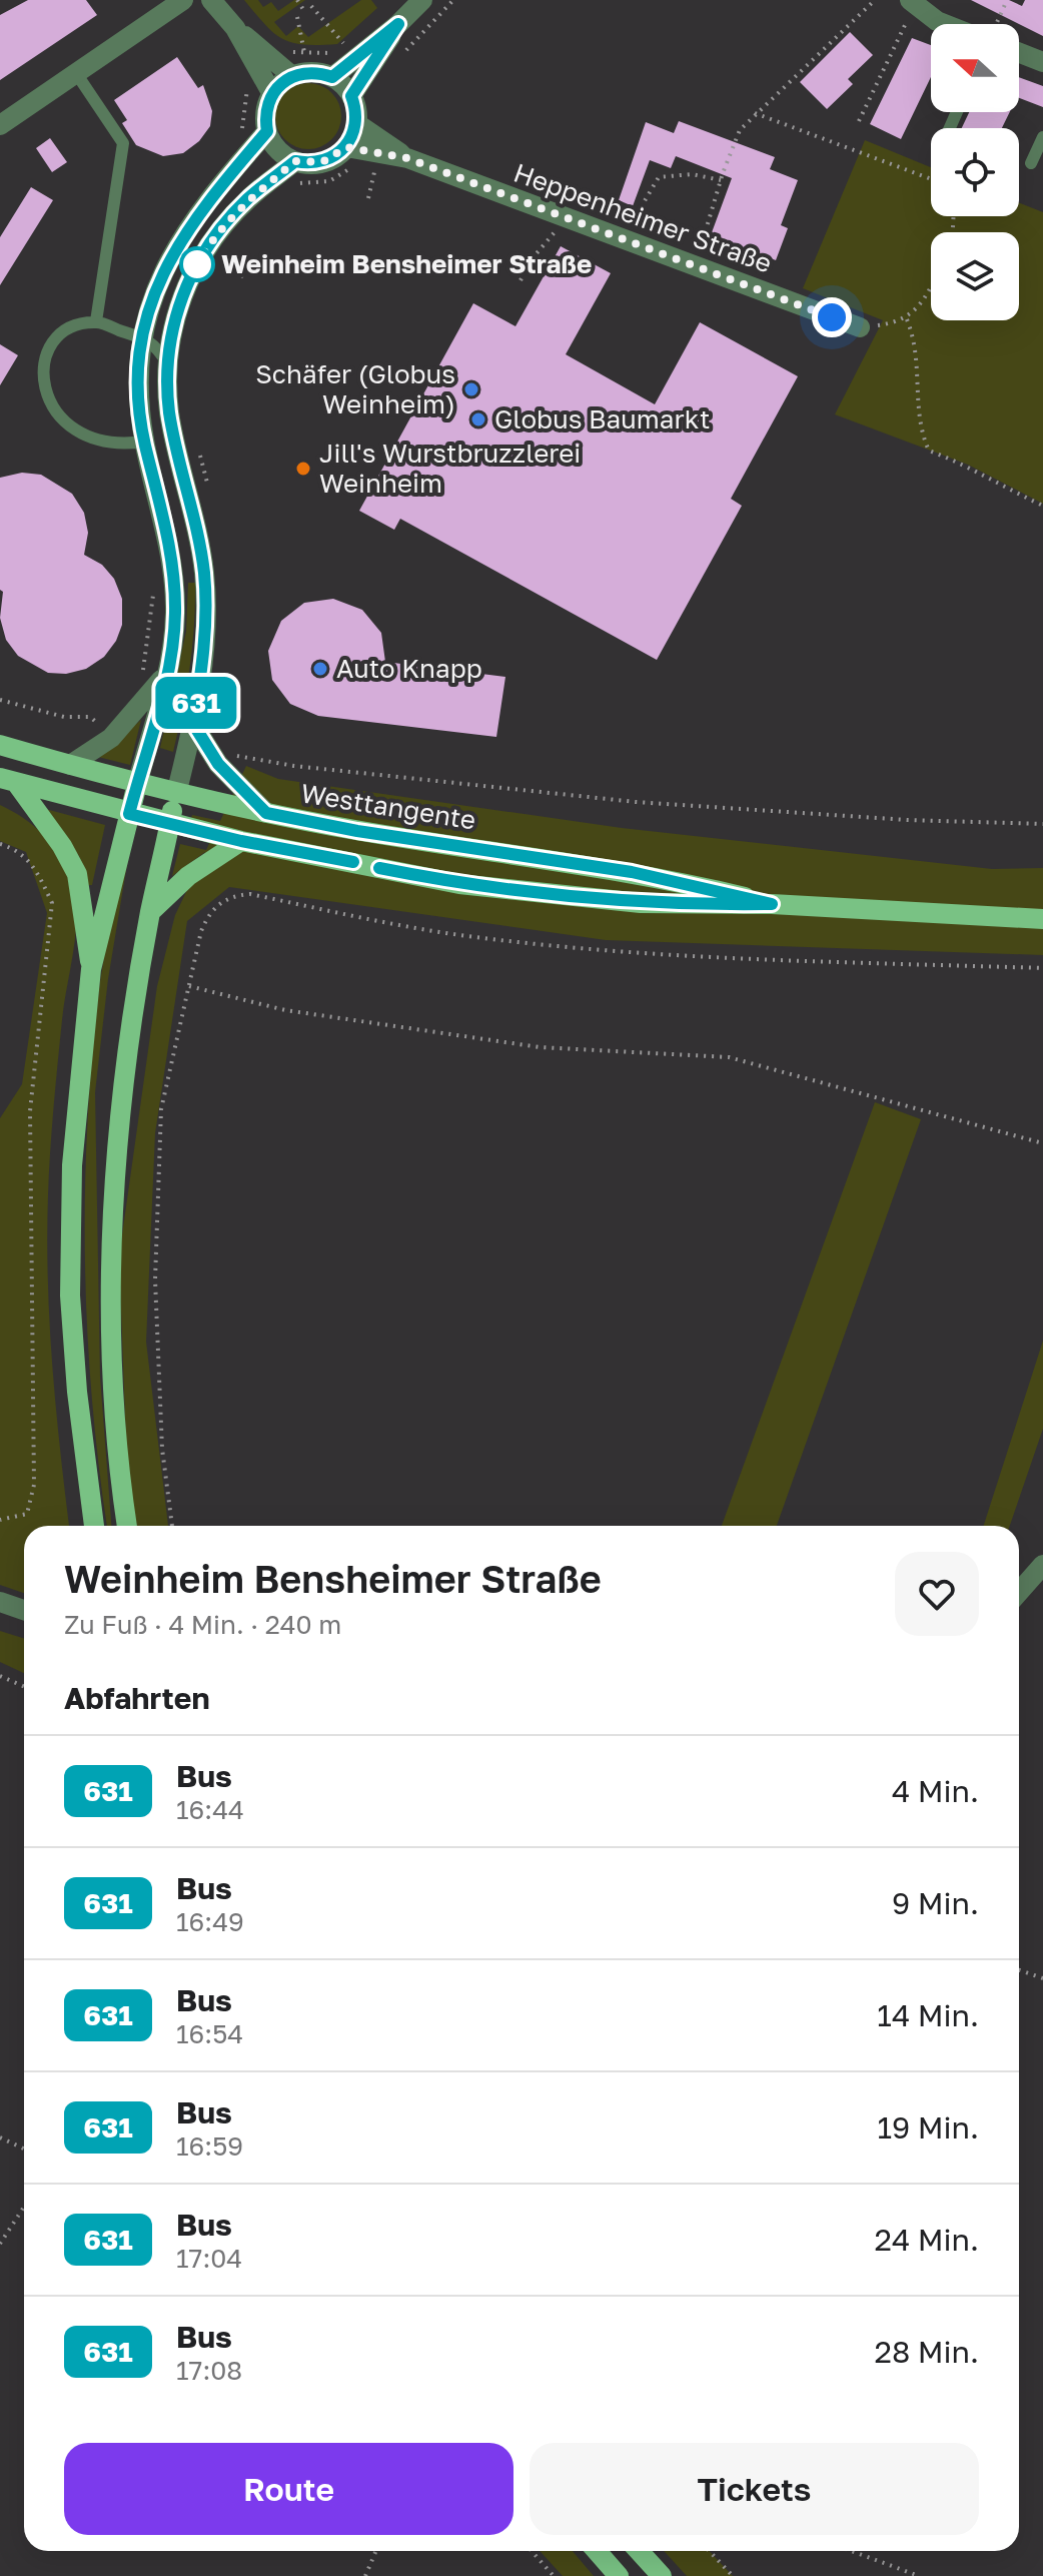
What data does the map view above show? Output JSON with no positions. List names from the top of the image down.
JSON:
{
  "streets": {
    "main road": ["Westtangente"],
    "street": ["Heppenheimer Straße"]
  },
  "places": [
    "Weinheim Bensheimer Straße",
    "Schäfer (Globus Weinheim)",
    "Globus Baumarkt",
    "Jill's Wurstbruzzlerei Weinheim",
    "Auto Knapp"
  ],
  "lines": ["bus line 631"],
  "north": "left",
  "page": {
    "on_map": "631",
    "heading": [
      ["Weinheim Bensheimer Straße", "Zu Fuß · 4 Min. · 240 m"],
      "Abfahrten"
    ],
    "list": [
      {
        "mark": "631",
        "name": "Bus",
        "note": "16:44",
        "value": "4 Min."
      },
      {
        "mark": "631",
        "name": "Bus",
        "note": "16:49",
        "value": "9 Min."
      },
      {
        "mark": "631",
        "name": "Bus",
        "note": "16:54",
        "value": "14 Min."
      },
      {
        "mark": "631",
        "name": "Bus",
        "note": "16:59",
        "value": "19 Min."
      },
      {
        "mark": "631",
        "name": "Bus",
        "note": "17:04",
        "value": "24 Min."
      },
      {
        "mark": "631",
        "name": "Bus",
        "note": "17:08",
        "value": "28 Min."
      }
    ],
    "buttons": ["Route", "Tickets"]
  }
}
